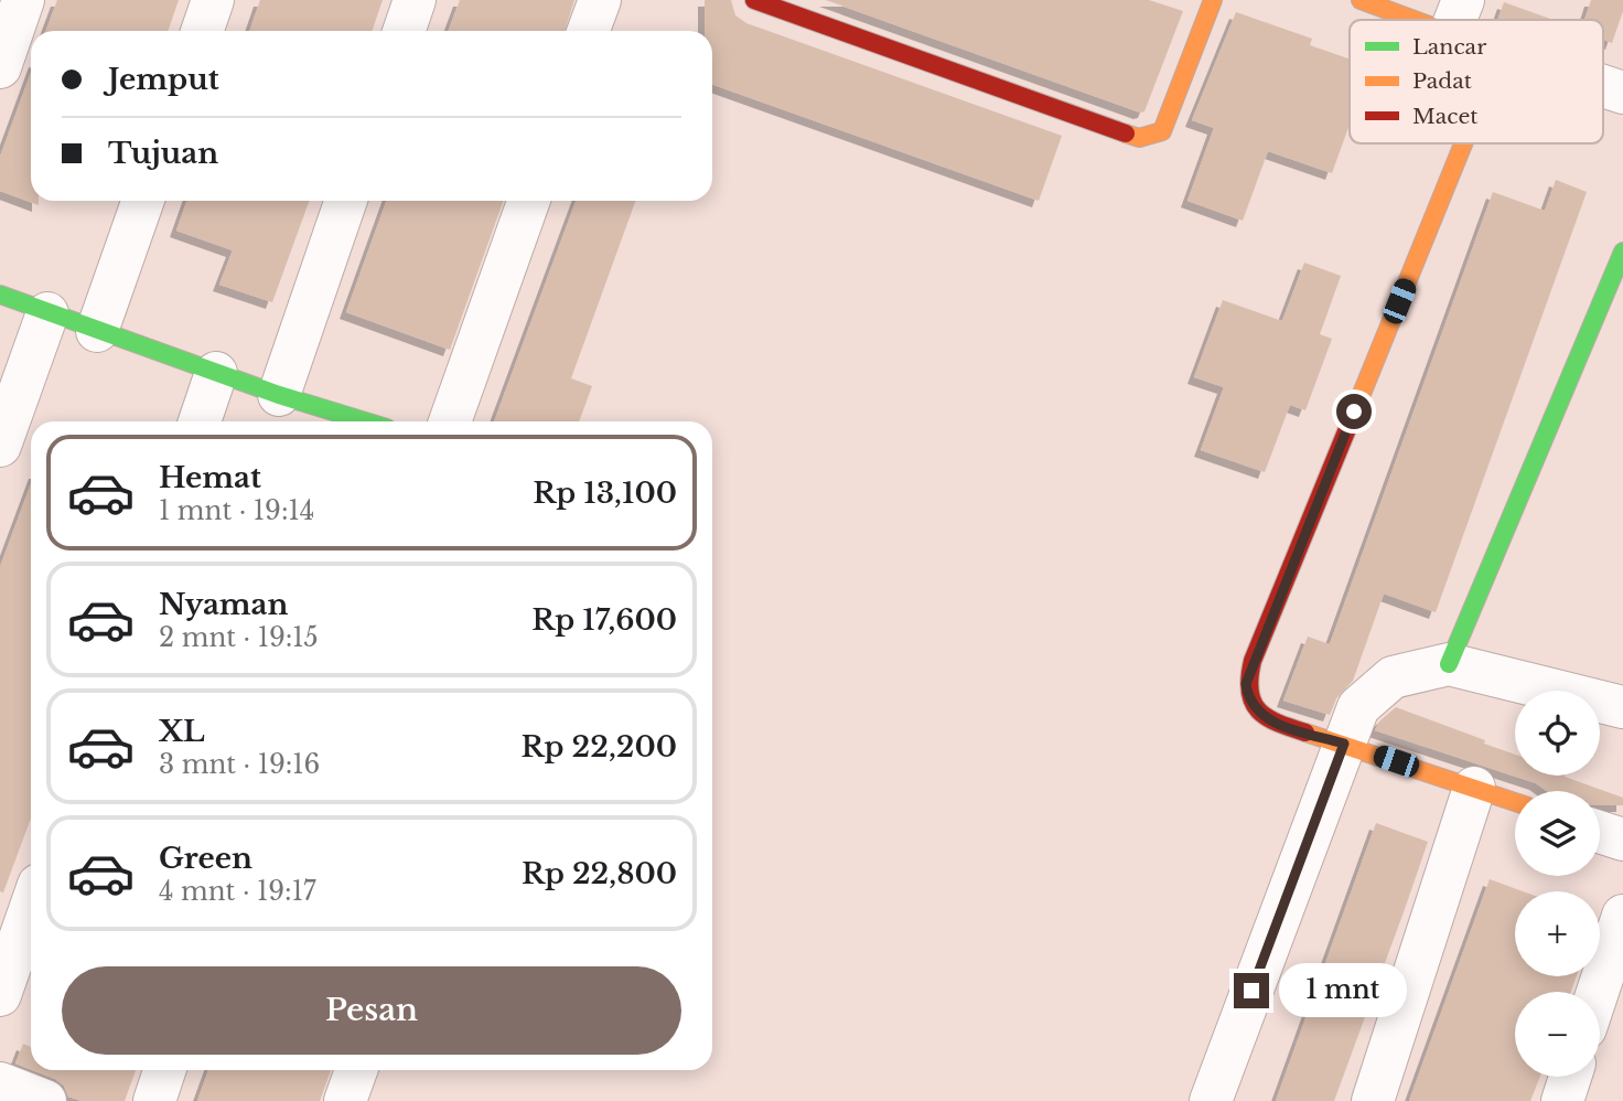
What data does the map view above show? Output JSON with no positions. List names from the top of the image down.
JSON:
{
  "legend": ["Lancar", "Padat", "Macet"],
  "page": {
    "banner": ["Jemput", "Tujuan"],
    "list": [
      {
        "name": "Hemat",
        "note": "1 mnt · 19:14",
        "value": "Rp 13,100"
      },
      {
        "name": "Nyaman",
        "note": "2 mnt · 19:15",
        "value": "Rp 17,600"
      },
      {
        "name": "XL",
        "note": "3 mnt · 19:16",
        "value": "Rp 22,200"
      },
      {
        "name": "Green",
        "note": "4 mnt · 19:17",
        "value": "Rp 22,800"
      }
    ],
    "map_buttons": ["+", "−"],
    "buttons": "Pesan",
    "bubble": "1 mnt"
  }
}
